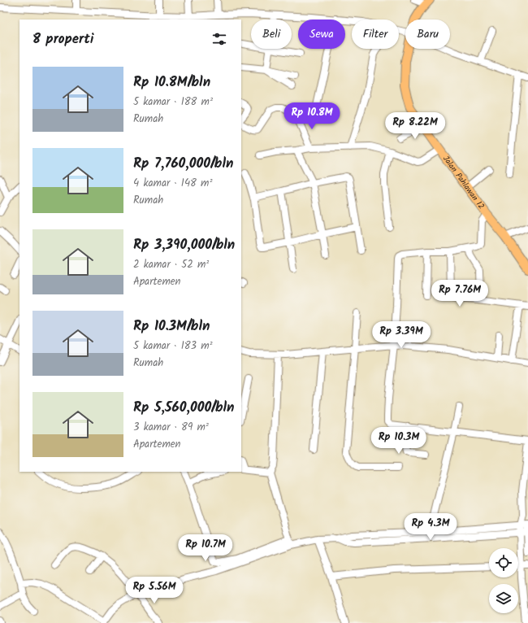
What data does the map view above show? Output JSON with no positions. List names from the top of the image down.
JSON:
{
  "streets": {
    "main road": ["Jalan Pahlawan 12"]
  },
  "page": {
    "chip": [
      "Beli",
      "Sewa",
      "Filter",
      "Baru"
    ],
    "heading": "8 properti",
    "list": [
      {
        "name": "Rp 10.8M/bln",
        "note": "5 kamar · 188 m² · Rumah"
      },
      {
        "name": "Rp 7,760,000/bln",
        "note": "4 kamar · 148 m² · Rumah"
      },
      {
        "name": "Rp 3,390,000/bln",
        "note": "2 kamar · 52 m² · Apartemen"
      },
      {
        "name": "Rp 10.3M/bln",
        "note": "5 kamar · 183 m² · Rumah"
      },
      {
        "name": "Rp 5,560,000/bln",
        "note": "3 kamar · 89 m² · Apartemen"
      }
    ],
    "price": [
      "Rp 10.8M",
      "Rp 8.22M",
      "Rp 7.76M",
      "Rp 3.39M",
      "Rp 10.3M",
      "Rp 4.3M",
      "Rp 10.7M",
      "Rp 5.56M"
    ]
  }
}
